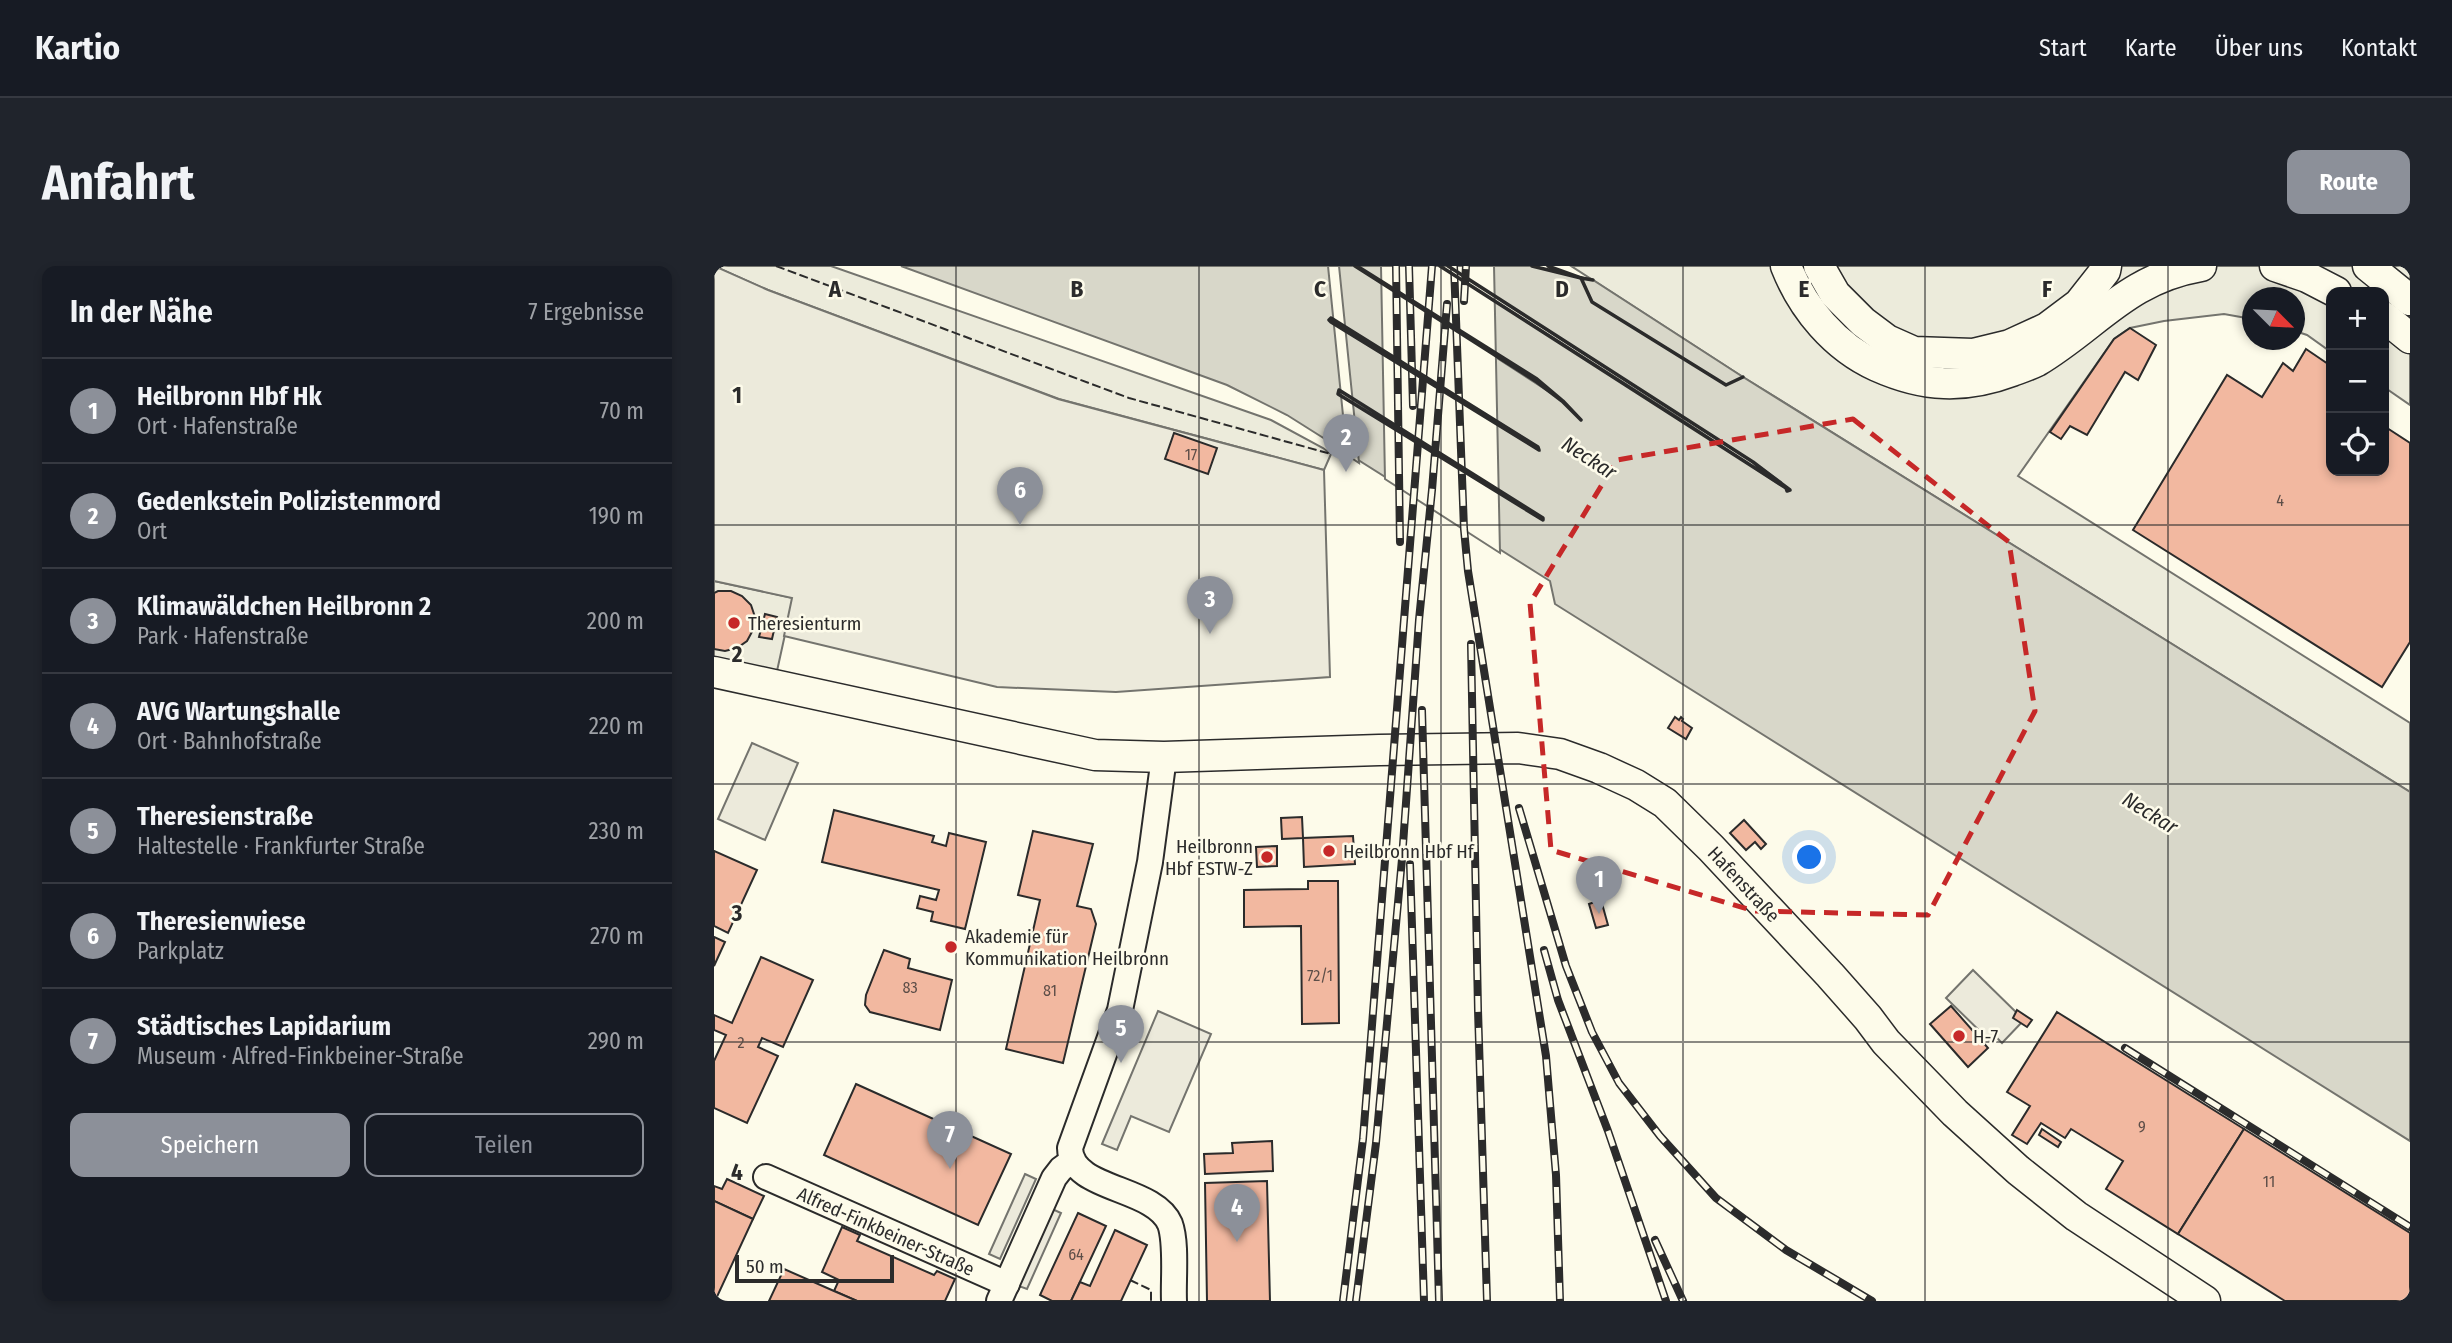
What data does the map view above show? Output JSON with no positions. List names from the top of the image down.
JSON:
{
  "streets": {
    "main road": ["Hafenstraße"],
    "street": ["Alfred-Finkbeiner-Straße"]
  },
  "water": ["Neckar"],
  "places": [
    "Theresienturm",
    "Heilbronn Hbf Hf",
    "Heilbronn Hbf ESTW-Z",
    "Akademie für Kommunikation Heilbronn",
    "H-7"
  ],
  "house_numbers": [
    "17",
    "4",
    "72/1",
    "83",
    "81",
    "2",
    "9",
    "11",
    "64"
  ],
  "scale_bar": "50 m",
  "north": "bottom right",
  "page": {
    "header": "Kartio",
    "nav": [
      "Start",
      "Karte",
      "Über uns",
      "Kontakt"
    ],
    "buttons": [
      "Route",
      ["Speichern", "Teilen"]
    ],
    "title": "Anfahrt",
    "heading": ["In der Nähe", "7 Ergebnisse"],
    "map_buttons": ["+", "−"],
    "list": [
      {
        "mark": "1",
        "name": "Heilbronn Hbf Hk",
        "note": "Ort · Hafenstraße",
        "value": "70 m"
      },
      {
        "mark": "2",
        "name": "Gedenkstein Polizistenmord",
        "note": "Ort",
        "value": "190 m"
      },
      {
        "mark": "3",
        "name": "Klimawäldchen Heilbronn 2",
        "note": "Park · Hafenstraße",
        "value": "200 m"
      },
      {
        "mark": "4",
        "name": "AVG Wartungshalle",
        "note": "Ort · Bahnhofstraße",
        "value": "220 m"
      },
      {
        "mark": "5",
        "name": "Theresienstraße",
        "note": "Haltestelle · Frankfurter Straße",
        "value": "230 m"
      },
      {
        "mark": "6",
        "name": "Theresienwiese",
        "note": "Parkplatz",
        "value": "270 m"
      },
      {
        "mark": "7",
        "name": "Städtisches Lapidarium",
        "note": "Museum · Alfred-Finkbeiner-Straße",
        "value": "290 m"
      }
    ],
    "pins": [
      "2",
      "6",
      "3",
      "1",
      "5",
      "7",
      "4"
    ],
    "scale": "50 m"
  },
  "grid": {
    "columns": [
      "A",
      "B",
      "C",
      "D",
      "E",
      "F"
    ],
    "rows": [
      "1",
      "2",
      "3",
      "4"
    ]
  }
}
